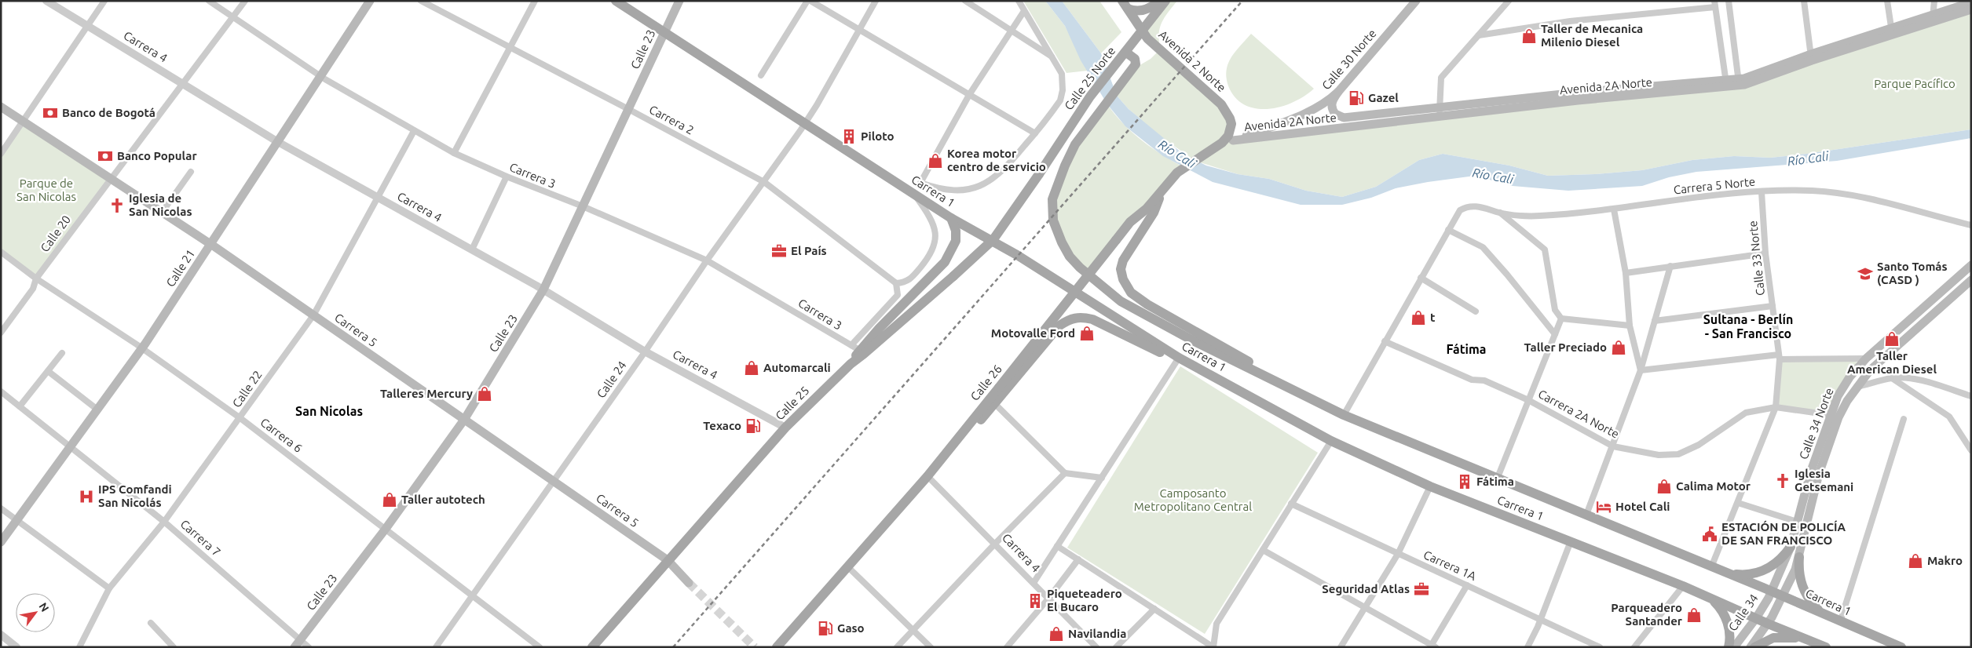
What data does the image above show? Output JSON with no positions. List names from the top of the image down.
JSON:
{
  "streets": {
    "main road": [
      "Calle 23",
      "Calle 30 Norte",
      "Avenida 2 Norte",
      "Calle 25 Norte",
      "Avenida 2A Norte",
      "Carrera 1",
      "Calle 21",
      "Carrera 5",
      "Calle 26",
      "Calle 25",
      "Calle 34 Norte",
      "Calle 34"
    ],
    "street": [
      "Carrera 4",
      "Carrera 2",
      "Carrera 3",
      "Carrera 5 Norte",
      "Calle 20",
      "Calle 33 Norte",
      "Calle 24",
      "Calle 22",
      "Carrera 2A Norte",
      "Carrera 6",
      "Carrera 7",
      "Carrera 1A"
    ]
  },
  "crossings": [
    ["Carrera 4", "Calle 23"],
    ["Carrera 4", "Calle 20"],
    ["Carrera 4", "Calle 21"],
    ["Carrera 4", "Calle 24"],
    ["Carrera 4", "Calle 26"],
    ["Carrera 4", "Calle 22"],
    ["Carrera 4", "Calle 25"],
    ["Calle 23", "Carrera 2"],
    ["Calle 23", "Carrera 3"],
    ["Calle 23", "Carrera 1"],
    ["Calle 23", "Carrera 5"],
    ["Calle 23", "Carrera 6"],
    ["Calle 23", "Carrera 7"],
    ["Calle 30 Norte", "Avenida 2 Norte"],
    ["Calle 30 Norte", "Avenida 2A Norte"],
    ["Calle 30 Norte", "Calle 26"],
    ["Avenida 2 Norte", "Calle 25 Norte"],
    ["Avenida 2 Norte", "Calle 26"],
    ["Calle 25 Norte", "Carrera 1"],
    ["Calle 25 Norte", "Calle 25"],
    ["Carrera 2", "Calle 24"],
    ["Carrera 3", "Calle 20"],
    ["Carrera 3", "Calle 21"],
    ["Carrera 3", "Calle 24"],
    ["Carrera 3", "Calle 22"],
    ["Carrera 5 Norte", "Calle 33 Norte"],
    ["Carrera 1", "Calle 33 Norte"],
    ["Carrera 1", "Calle 24"],
    ["Carrera 1", "Calle 34 Norte"],
    ["Carrera 1", "Calle 34"],
    ["Calle 20", "Carrera 5"],
    ["Calle 20", "Carrera 6"],
    ["Calle 33 Norte", "Carrera 2A Norte"],
    ["Calle 21", "Carrera 5"],
    ["Calle 21", "Carrera 6"],
    ["Calle 21", "Carrera 7"],
    ["Carrera 5", "Calle 24"],
    ["Carrera 5", "Calle 22"],
    ["Carrera 5", "Calle 25"],
    ["Calle 24", "Carrera 6"],
    ["Calle 22", "Carrera 6"],
    ["Calle 22", "Carrera 7"],
    ["Carrera 2A Norte", "Calle 34 Norte"],
    ["Calle 34 Norte", "Calle 34"]
  ],
  "districts": ["Sultana - Berlín - San Francisco", "Fátima", "San Nicolas"],
  "water": ["Río Cali"],
  "parks": ["Parque Pacífico", "Parque de San Nicolas", "Camposanto Metropolitano Central"],
  "places": {
    "shop": [
      "Taller de Mecanica Milenio Diesel",
      "Korea motor centro de servicio",
      "t",
      "Motovalle Ford",
      "Taller American Diesel",
      "Taller Preciado",
      "Automarcali",
      "Talleres Mercury",
      "Calima Motor",
      "Taller autotech",
      "Makro",
      "Parqueadero Santander",
      "Navilandia"
    ],
    "fuel station": ["Gazel", "Texaco", "Gaso"],
    "bank": ["Banco de Bogotá", "Banco Popular"],
    "building": ["Piloto", "Fátima", "Piqueteadero El Bucaro"],
    "church": ["Iglesia de San Nicolas", "Iglesia Getsemani"],
    "office": ["El País", "Seguridad Atlas"],
    "school or university": ["Santo Tomás (CASD )"],
    "hospital": ["IPS Comfandi San Nicolás"],
    "hotel": ["Hotel Cali"],
    "public building": ["ESTACIÓN DE POLICÍA DE SAN FRANCISCO"]
  },
  "north": "top right"
}
